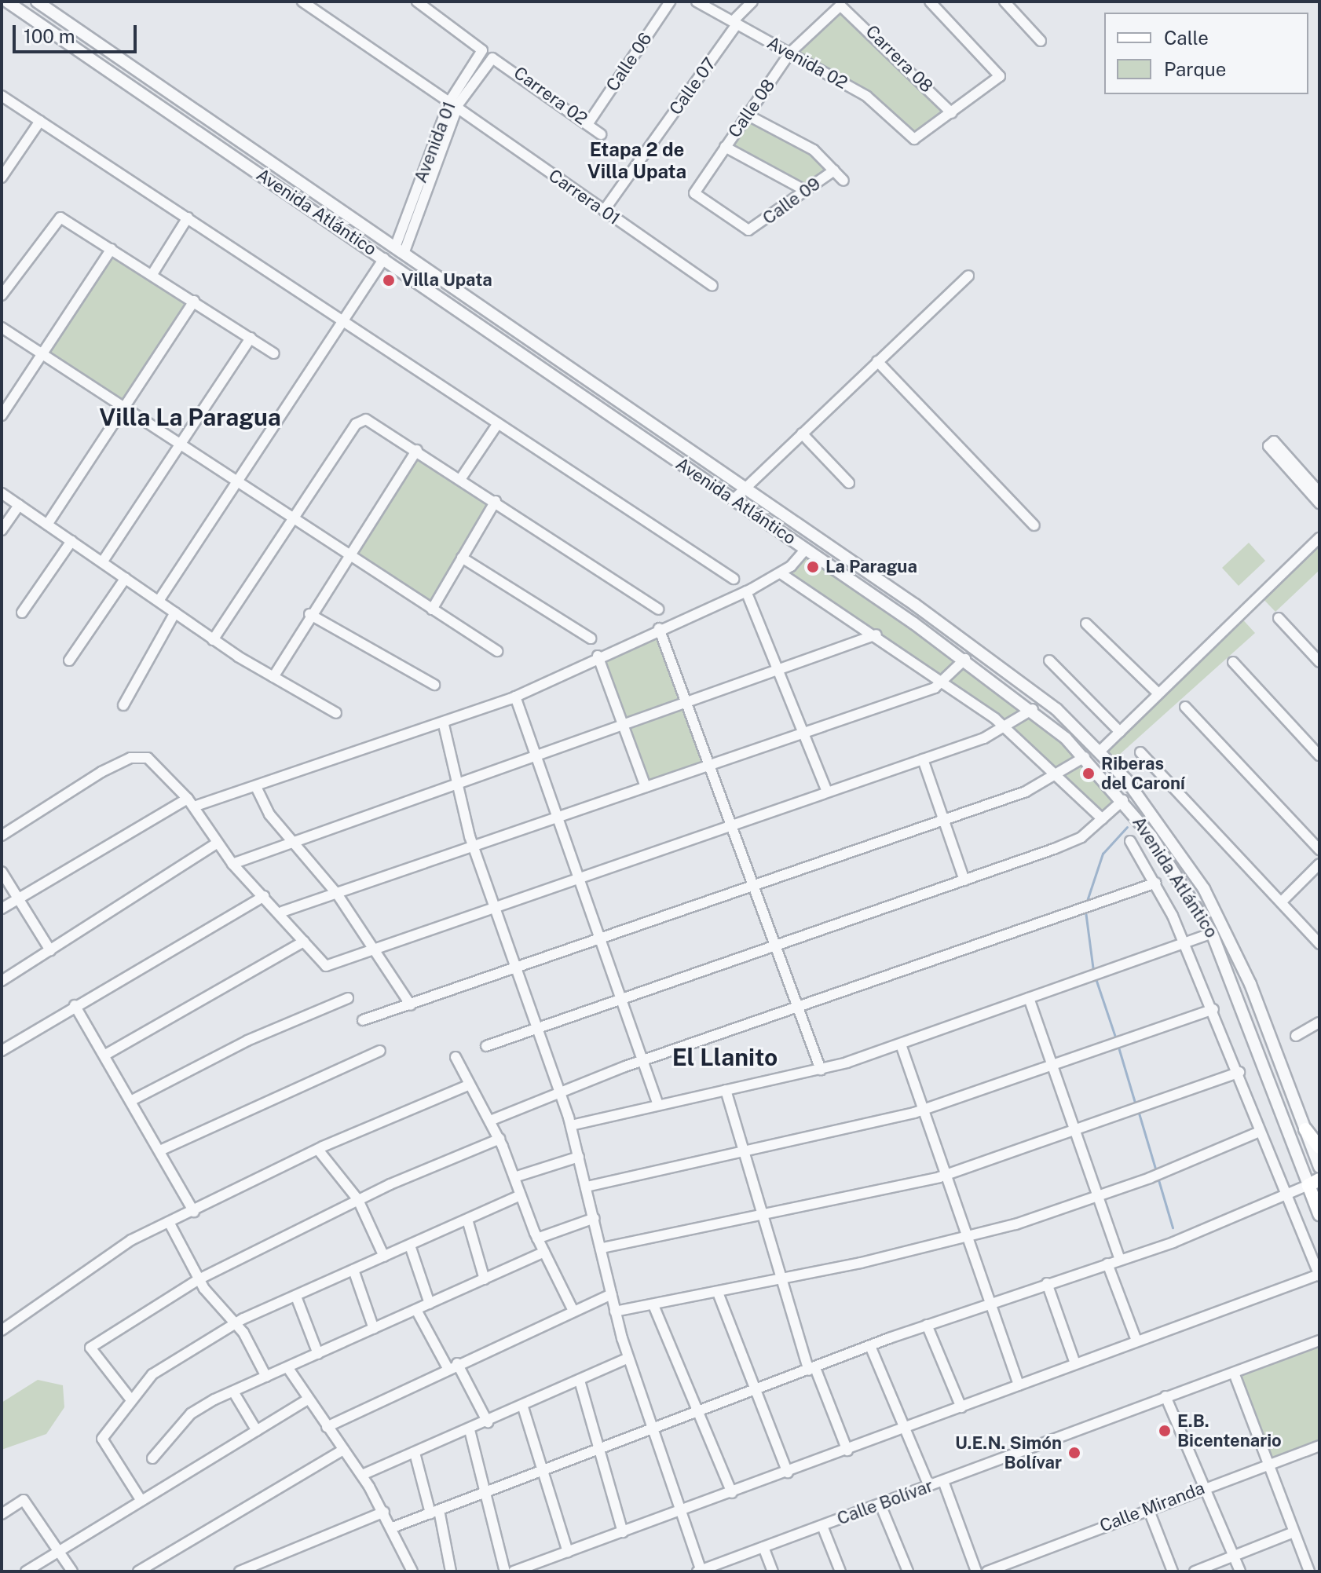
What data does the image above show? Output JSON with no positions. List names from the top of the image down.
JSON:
{
  "streets": {
    "street": [
      "Carrera 08",
      "Calle 06",
      "Avenida 02",
      "Calle 07",
      "Carrera 02",
      "Calle 08",
      "Avenida 01",
      "Carrera 01",
      "Calle 09",
      "Avenida Atlántico",
      "Calle Bolívar",
      "Calle Miranda"
    ]
  },
  "crossings": [
    ["Carrera 08", "Avenida 02"],
    ["Carrera 08", "Calle 08"],
    ["Calle 06", "Carrera 02"],
    ["Avenida 02", "Calle 07"],
    ["Avenida 02", "Calle 08"],
    ["Calle 07", "Carrera 01"],
    ["Carrera 02", "Avenida 01"],
    ["Calle 08", "Calle 09"],
    ["Avenida 01", "Carrera 01"],
    ["Avenida 01", "Avenida Atlántico"]
  ],
  "districts": ["Etapa 2 de Villa Upata", "Villa La Paragua", "El Llanito"],
  "places": [
    "Villa Upata",
    "La Paragua",
    "Riberas del Caroní",
    "E.B. Bicentenario",
    "U.E.N. Simón Bolívar"
  ],
  "legend": ["Calle", "Parque"],
  "scale_bar": "100 m"
}
